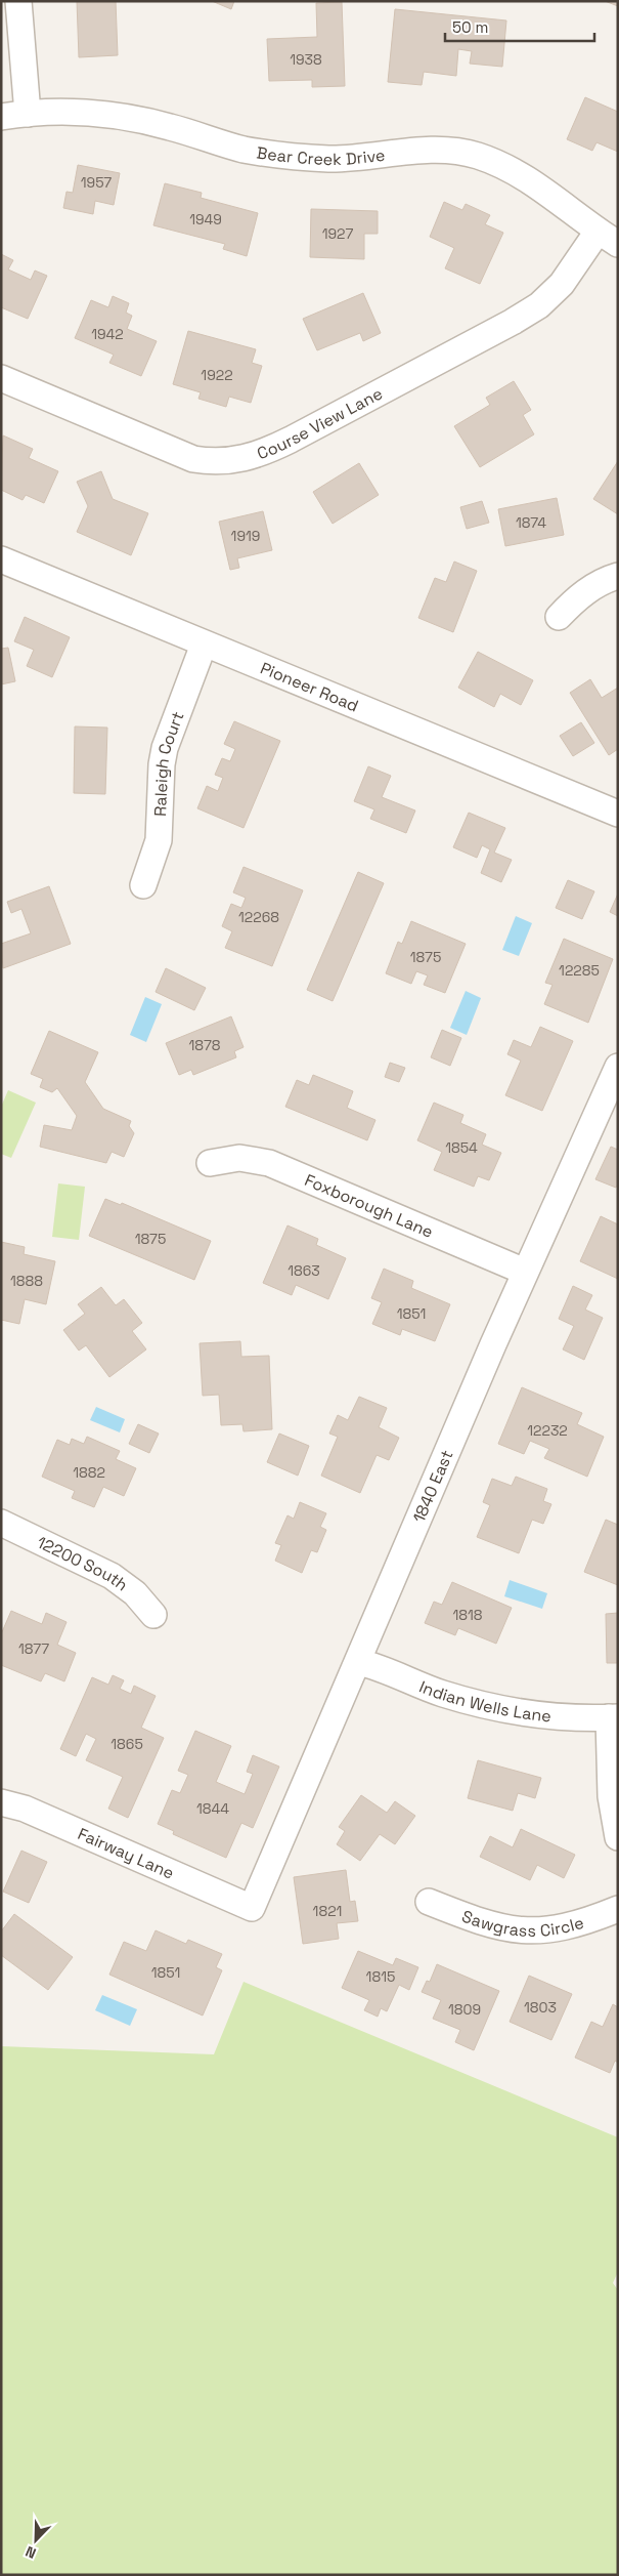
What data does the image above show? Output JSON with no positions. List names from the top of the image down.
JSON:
{
  "streets": {
    "street": [
      "Bear Creek Drive",
      "Course View Lane",
      "Pioneer Road",
      "Raleigh Court",
      "Foxborough Lane",
      "1840 East",
      "12200 South",
      "Indian Wells Lane",
      "Fairway Lane",
      "Sawgrass Circle"
    ]
  },
  "crossings": [
    ["Bear Creek Drive", "Course View Lane"],
    ["Pioneer Road", "Raleigh Court"],
    ["Foxborough Lane", "1840 East"],
    ["1840 East", "Indian Wells Lane"],
    ["1840 East", "Fairway Lane"]
  ],
  "house_numbers": [
    "1938",
    "1957",
    "1949",
    "1927",
    "1942",
    "1922",
    "1874",
    "1919",
    "12268",
    "1875",
    "12285",
    "1878",
    "1854",
    "1875",
    "1863",
    "1888",
    "1851",
    "12232",
    "1882",
    "1818",
    "1877",
    "1865",
    "1844",
    "1821",
    "1851",
    "1815",
    "1803",
    "1809"
  ],
  "scale_bar": "50 m",
  "north": "bottom left"
}
